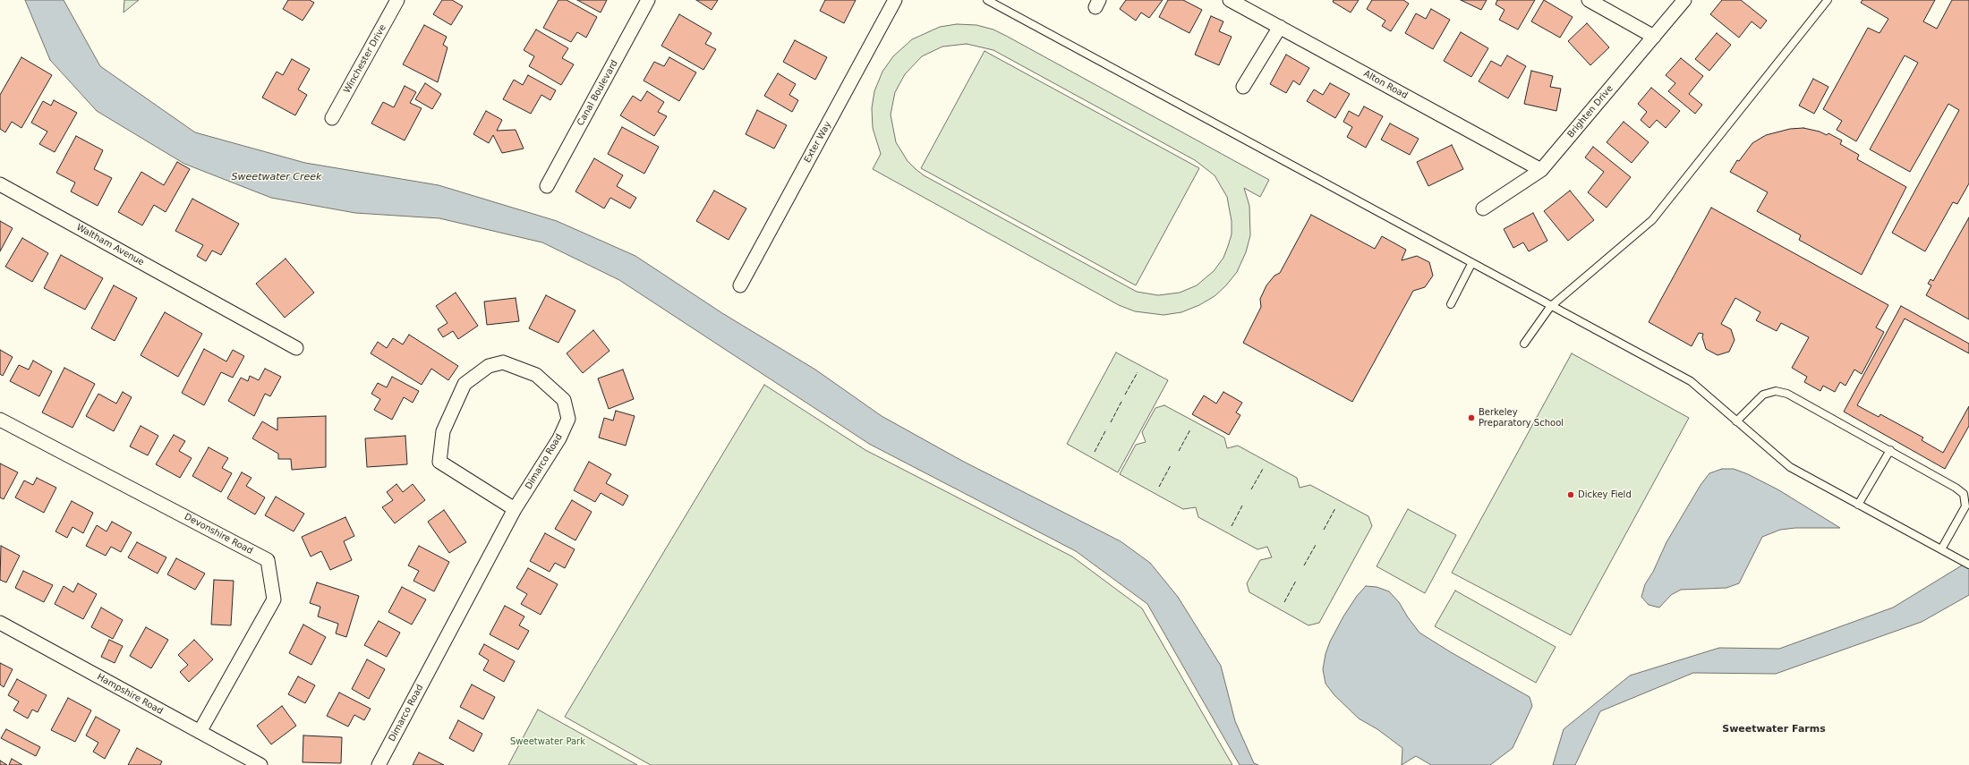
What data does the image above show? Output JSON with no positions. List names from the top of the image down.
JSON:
{
  "streets": {
    "street": [
      "Winchester Drive",
      "Alton Road",
      "Canal Boulevard",
      "Brighten Drive",
      "Exter Way",
      "Waltham Avenue",
      "Dimarco Road",
      "Devonshire Road",
      "Hampshire Road"
    ]
  },
  "crossings": [
    ["Alton Road", "Brighten Drive"],
    ["Devonshire Road", "Hampshire Road"]
  ],
  "districts": ["Sweetwater Farms"],
  "water": ["Sweetwater Creek"],
  "parks": ["Sweetwater Park"],
  "places": ["Berkeley Preparatory School", "Dickey Field"]
}
